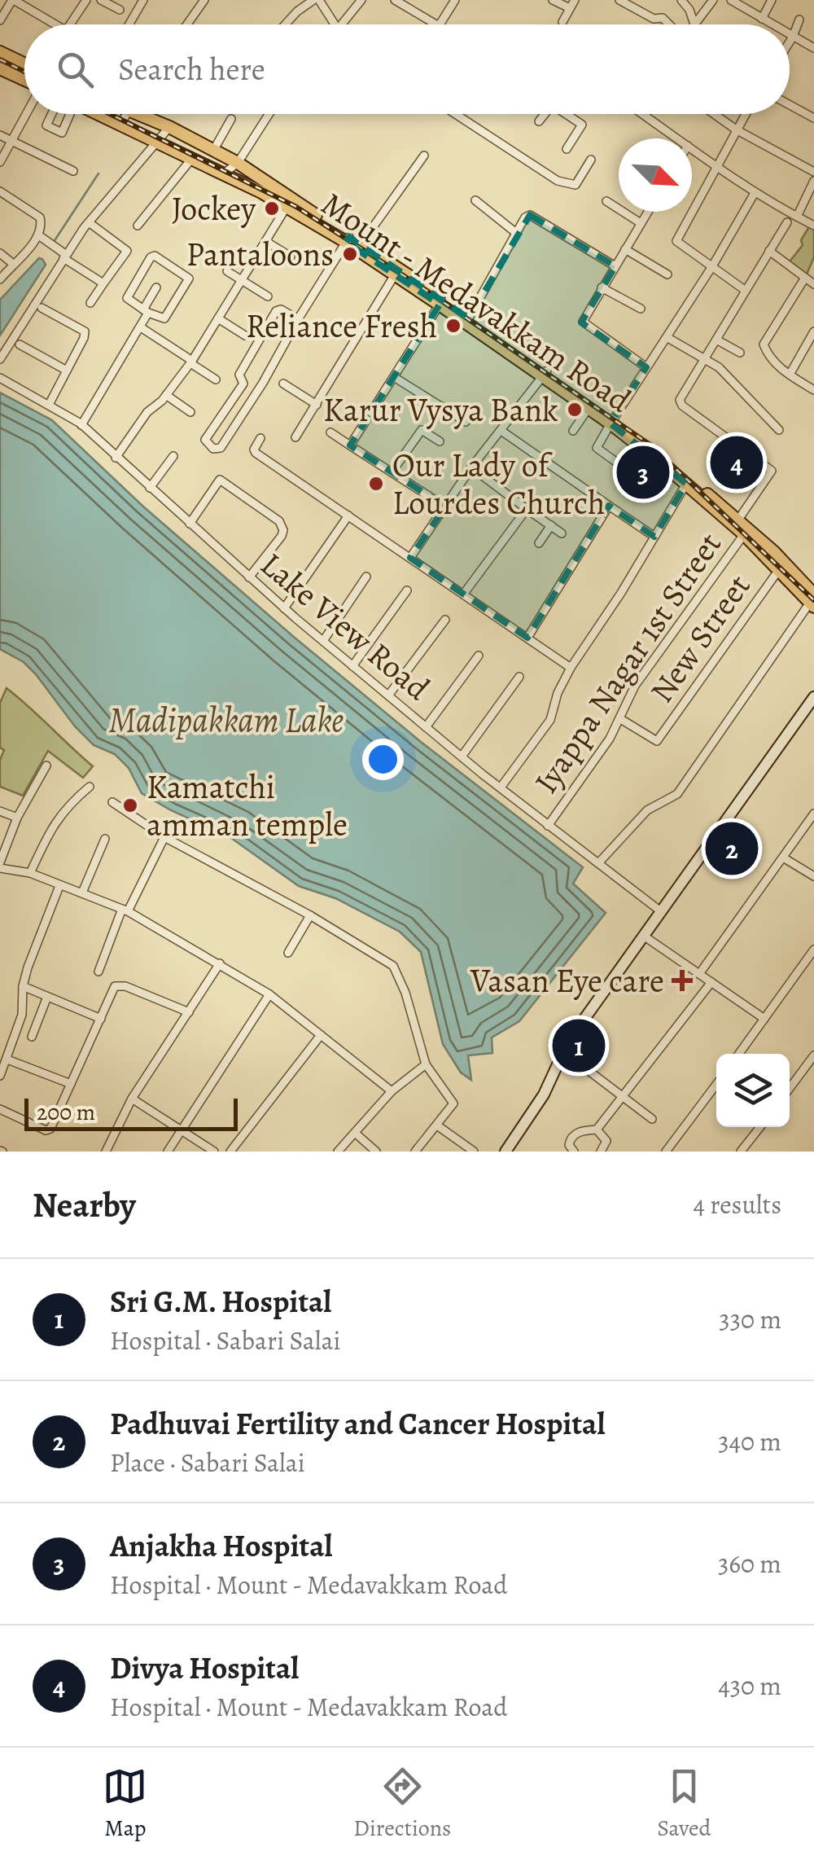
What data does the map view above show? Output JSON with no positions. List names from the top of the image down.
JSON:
{
  "streets": {
    "main road": ["Mount - Medavakkam Road"],
    "street": ["Lake View Road", "New Street", "Iyappa Nagar 1st Street"]
  },
  "crossings": [
    ["Mount - Medavakkam Road", "New Street"],
    ["Mount - Medavakkam Road", "Iyappa Nagar 1st Street"],
    ["Lake View Road", "Iyappa Nagar 1st Street"],
    ["New Street", "Iyappa Nagar 1st Street"]
  ],
  "water": ["Madipakkam Lake"],
  "places": {
    "other": [
      "Jockey",
      "Pantaloons",
      "Reliance Fresh",
      "Karur Vysya Bank",
      "Our Lady of Lourdes Church",
      "Kamatchi amman temple"
    ],
    "health": ["Vasan Eye care"]
  },
  "scale_bar": "200 m",
  "north": "bottom right",
  "page": {
    "search": "Search here",
    "pins": [
      "4",
      "3",
      "2",
      "1"
    ],
    "scale": "200 m",
    "heading": ["Nearby", "4 results"],
    "list": [
      {
        "mark": "1",
        "name": "Sri G.M. Hospital",
        "note": "Hospital · Sabari Salai",
        "value": "330 m"
      },
      {
        "mark": "2",
        "name": "Padhuvai Fertility and Cancer Hospital",
        "note": "Place · Sabari Salai",
        "value": "340 m"
      },
      {
        "mark": "3",
        "name": "Anjakha Hospital",
        "note": "Hospital · Mount - Medavakkam Road",
        "value": "360 m"
      },
      {
        "mark": "4",
        "name": "Divya Hospital",
        "note": "Hospital · Mount - Medavakkam Road",
        "value": "430 m"
      }
    ],
    "nav": ["Map", "Directions", "Saved"]
  }
}
